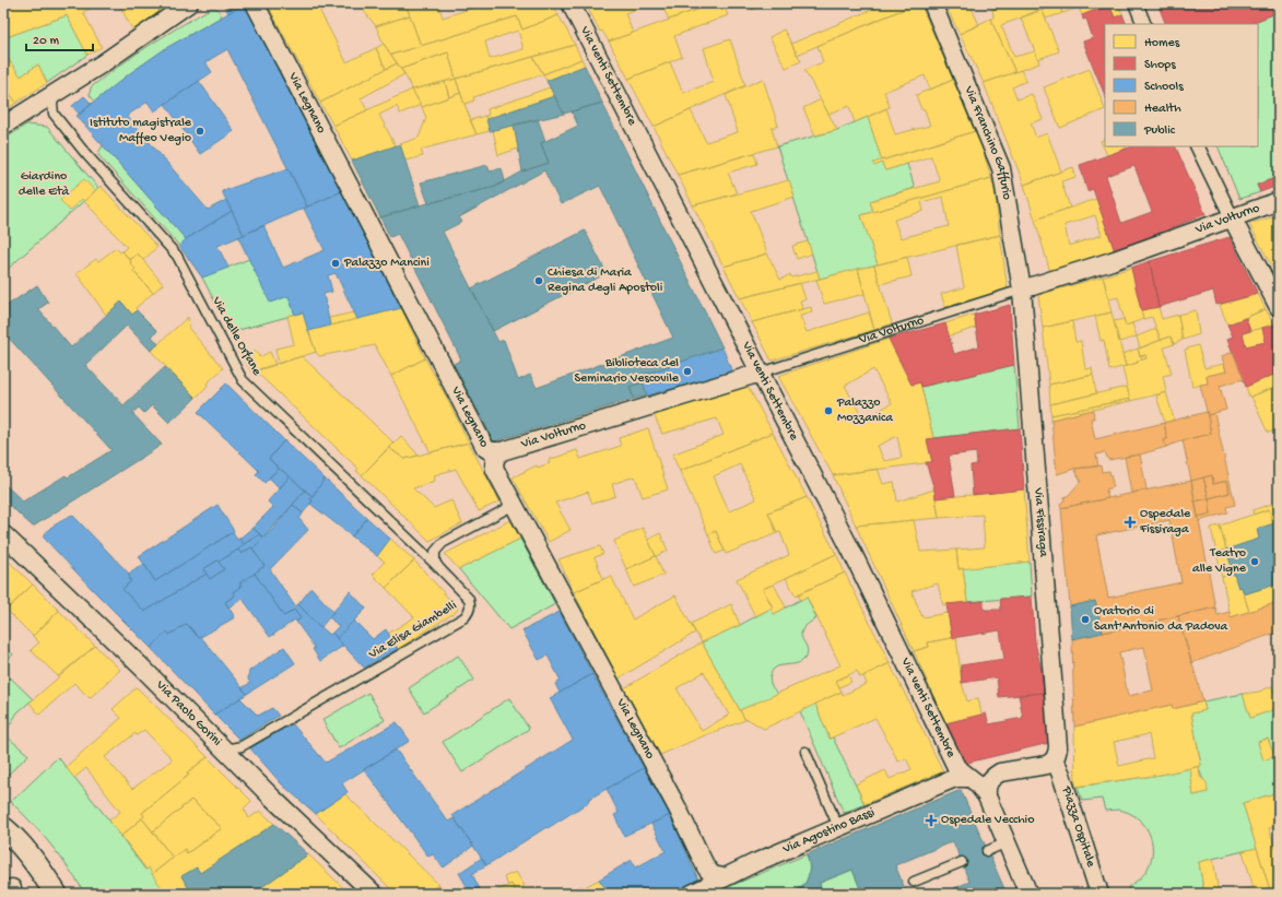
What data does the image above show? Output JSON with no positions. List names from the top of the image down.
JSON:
{
  "streets": {
    "street": [
      "Via venti Settembre",
      "Via Legnano",
      "Via Franchino Gaffurio",
      "Via Volturno",
      "Via Fissiraga",
      "Via Paolo Gorini",
      "Piazza Ospitale",
      "Via Agostino Bassi"
    ],
    "lane": ["Via delle Orfane", "Via Elisa Giambelli"]
  },
  "crossings": [
    ["Via venti Settembre", "Via Volturno"],
    ["Via venti Settembre", "Via Agostino Bassi"],
    ["Via Legnano", "Via Volturno"],
    ["Via Legnano", "Via Agostino Bassi"],
    ["Via Franchino Gaffurio", "Via Volturno"],
    ["Via Franchino Gaffurio", "Via Fissiraga"],
    ["Via Volturno", "Via Fissiraga"],
    ["Via delle Orfane", "Via Elisa Giambelli"],
    ["Via Fissiraga", "Piazza Ospitale"],
    ["Via Elisa Giambelli", "Via Paolo Gorini"]
  ],
  "parks": ["Giardino delle Età"],
  "places": {
    "other": [
      "Istituto magistrale Maffeo Vegio",
      "Palazzo Mancini",
      "Chiesa di Maria Regina degli Apostoli",
      "Biblioteca del Seminario Vescovile",
      "Palazzo Mozzanica",
      "Teatro alle Vigne",
      "Oratorio di Sant'Antonio da Padova"
    ],
    "health": ["Ospedale Fissiraga", "Ospedale Vecchio"]
  },
  "legend": [
    "Homes",
    "Shops",
    "Schools",
    "Health",
    "Public"
  ],
  "scale_bar": "20 m"
}
